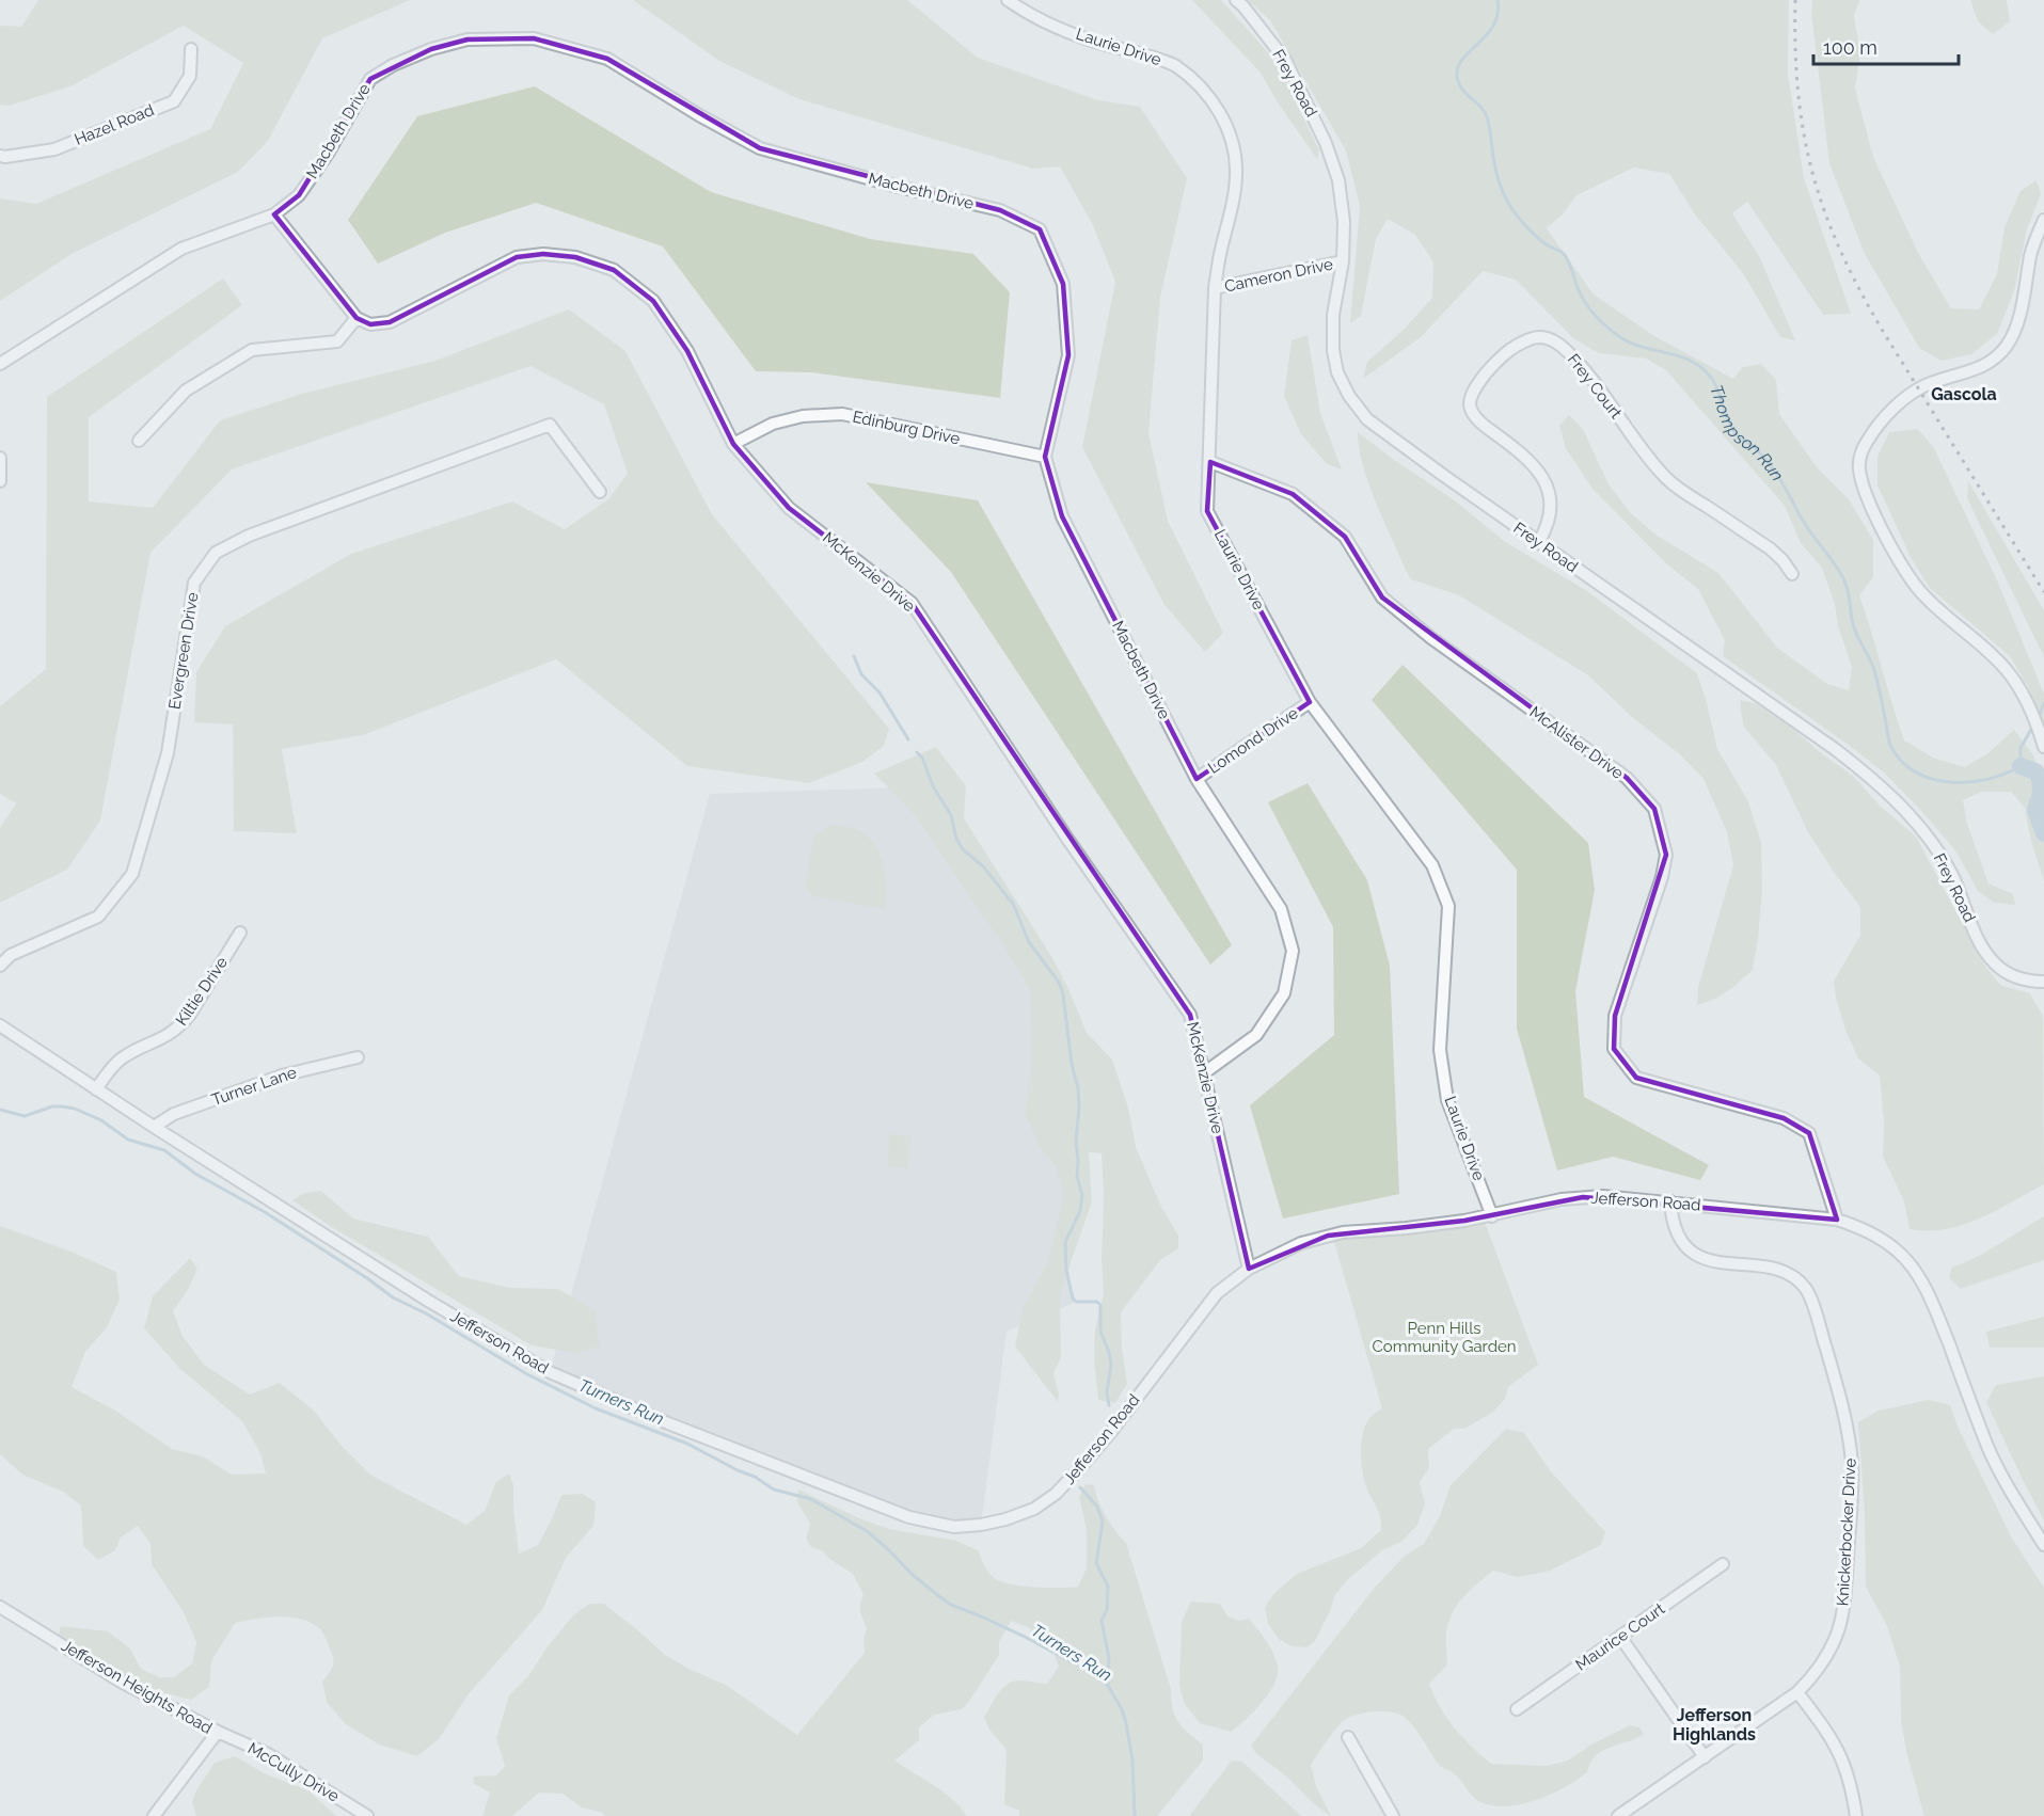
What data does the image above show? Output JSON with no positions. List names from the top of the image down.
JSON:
{
  "streets": {
    "street": [
      "Laurie Drive",
      "Frey Road",
      "Hazel Road",
      "Macbeth Drive",
      "Cameron Drive",
      "Frey Court",
      "Edinburg Drive",
      "McKenzie Drive",
      "Evergreen Drive",
      "Lomond Drive",
      "McAlister Drive",
      "Kiltie Drive",
      "Turner Lane",
      "Jefferson Road",
      "Knickerbocker Drive",
      "Maurice Court",
      "Jefferson Heights Road",
      "McCully Drive"
    ]
  },
  "crossings": [
    ["Laurie Drive", "Cameron Drive"],
    ["Laurie Drive", "Lomond Drive"],
    ["Laurie Drive", "McAlister Drive"],
    ["Laurie Drive", "Jefferson Road"],
    ["Frey Road", "Cameron Drive"],
    ["Frey Road", "Frey Court"],
    ["Macbeth Drive", "Edinburg Drive"],
    ["Macbeth Drive", "McKenzie Drive"],
    ["Macbeth Drive", "Lomond Drive"],
    ["Edinburg Drive", "McKenzie Drive"],
    ["McKenzie Drive", "Jefferson Road"],
    ["McAlister Drive", "Jefferson Road"],
    ["Kiltie Drive", "Jefferson Road"],
    ["Turner Lane", "Jefferson Road"],
    ["Jefferson Road", "Knickerbocker Drive"],
    ["Jefferson Heights Road", "McCully Drive"]
  ],
  "districts": ["Gascola", "Jefferson Highlands"],
  "water": ["Thompson Run", "Turners Run"],
  "parks": ["Penn Hills Community Garden"],
  "scale_bar": "100 m"
}
